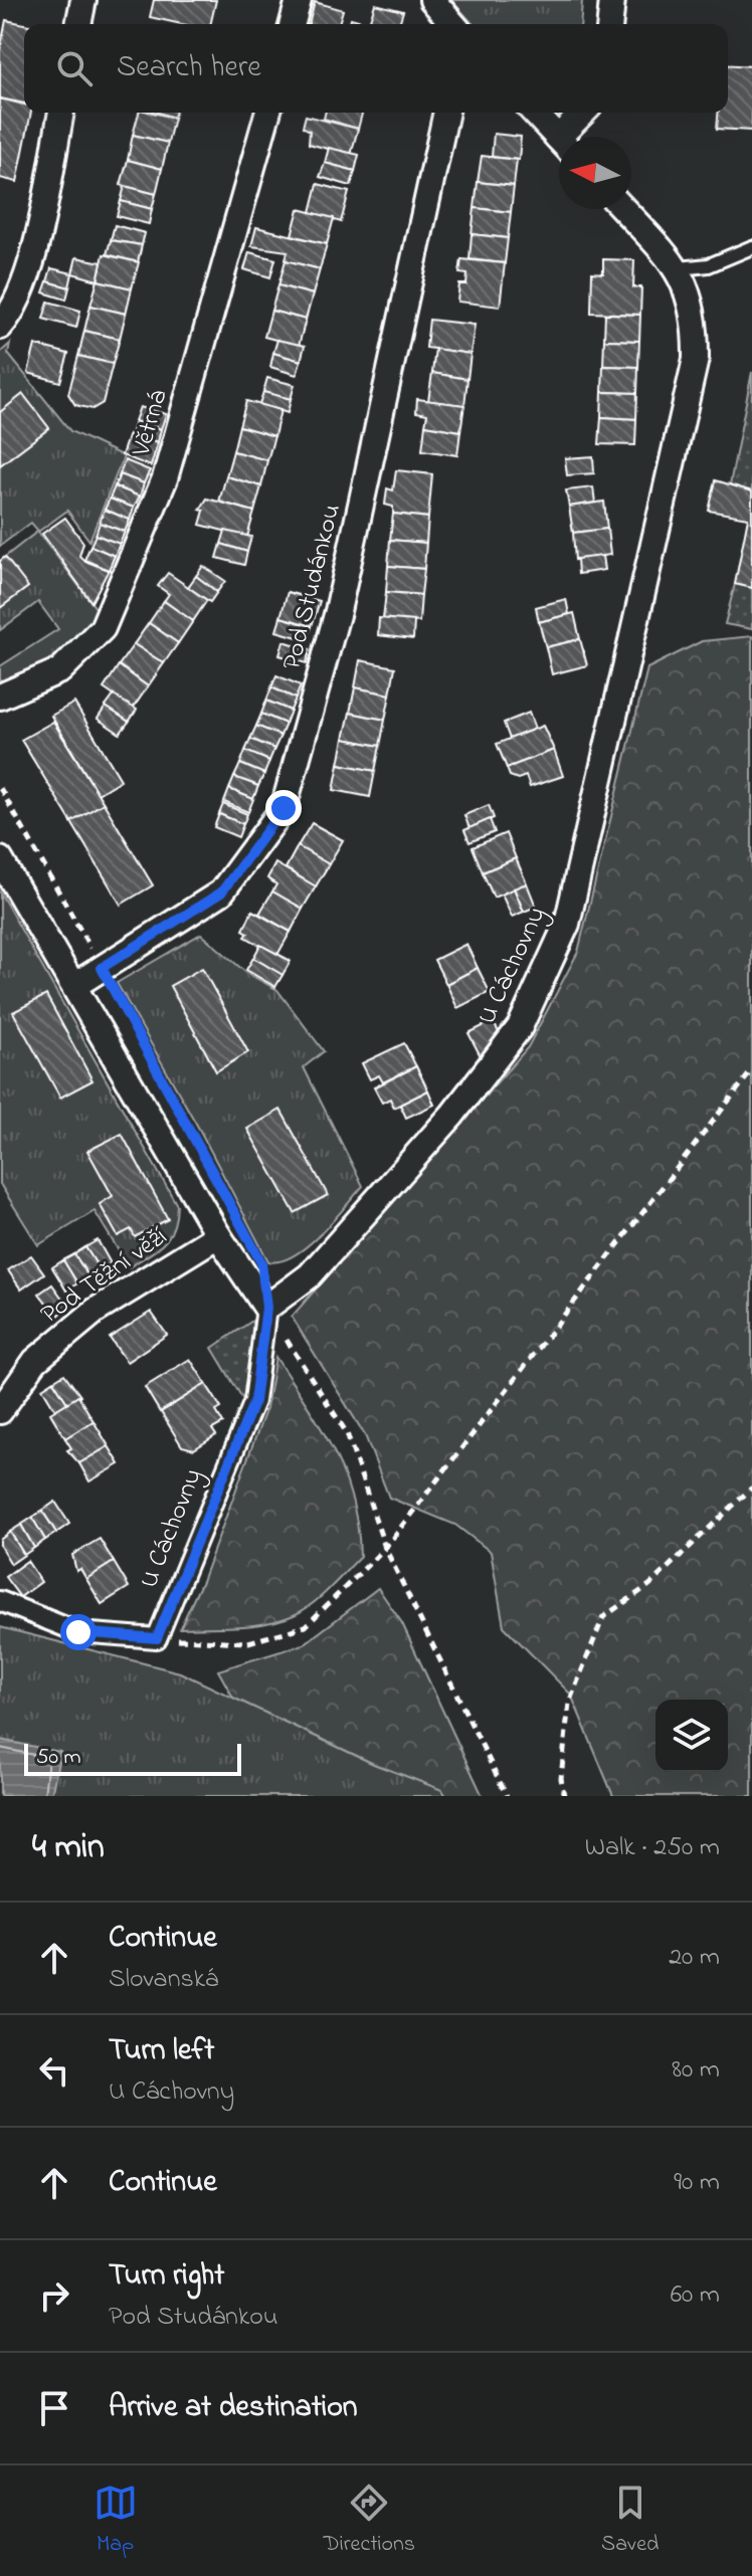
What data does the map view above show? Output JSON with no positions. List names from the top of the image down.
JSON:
{
  "streets": {
    "street": [
      "Větrná",
      "Pod Studánkou",
      "U Cáchovny",
      "Pod Těžní věží"
    ]
  },
  "scale_bar": "50 m",
  "north": "left",
  "page": {
    "search": "Search here",
    "scale": "50 m",
    "heading": ["4 min", "Walk · 250 m"],
    "list": [
      ["Continue", "Slovanská", "20 m"],
      ["Turn left", "U Cáchovny", "80 m"],
      ["Continue", "90 m"],
      ["Turn right", "Pod Studánkou", "60 m"],
      "Arrive at destination"
    ],
    "nav": ["Map", "Directions", "Saved"]
  }
}
